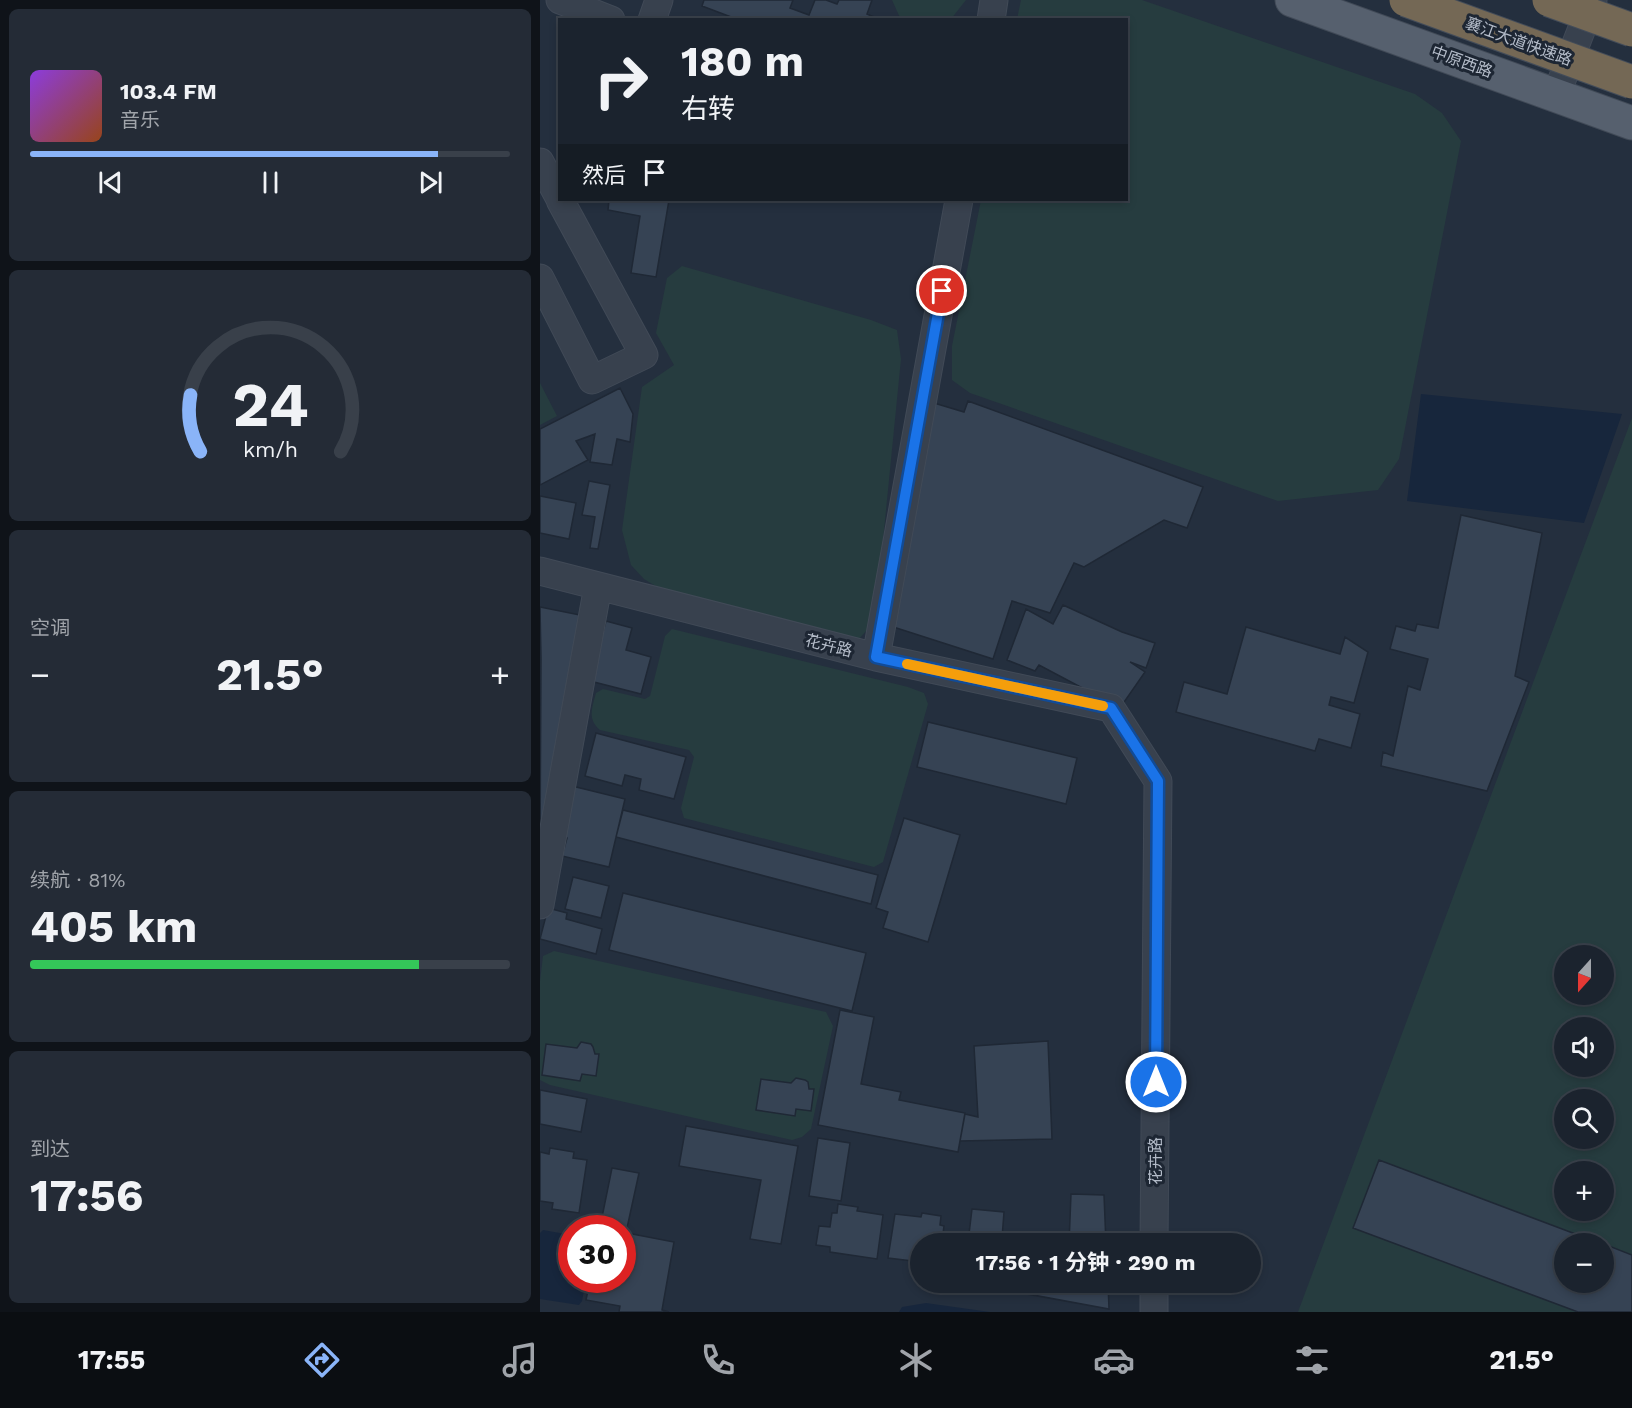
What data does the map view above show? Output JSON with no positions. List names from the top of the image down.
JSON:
{
  "streets": {
    "highway": ["襄江大道快速路"],
    "main road": ["中原西路"],
    "street": ["花卉路"]
  },
  "north": "bottom",
  "page": {
    "turn": ["180 m", "右转"],
    "song": ["103.4 FM", "音乐"],
    "then": "然后",
    "tile": [
      "空调",
      ["续航 · 81%", "405 km"],
      ["到达", "17:56"]
    ],
    "heat": ["−", "21.5°", "+"],
    "map_buttons": ["+", "−"],
    "limit": "30",
    "trip": "17:56 · 1 分钟 · 290 m",
    "tabs": ["17:55", "21.5°"],
    "gauge": ["24", "km/h"]
  }
}
